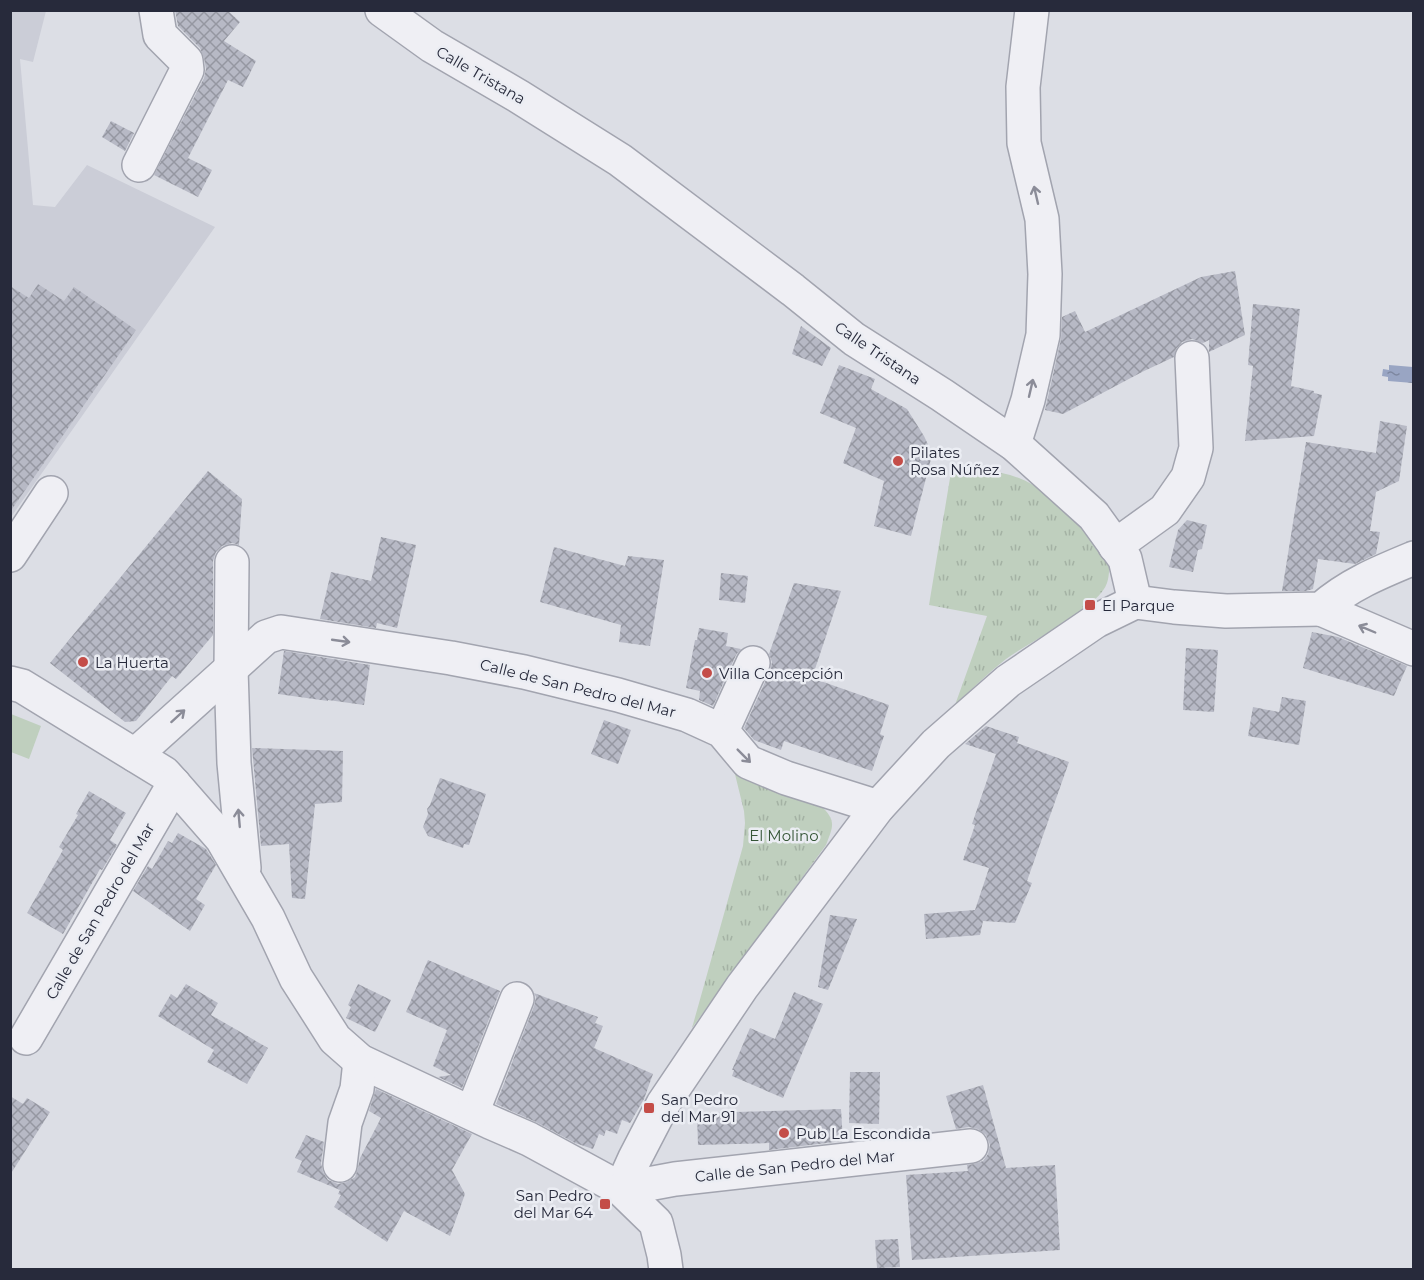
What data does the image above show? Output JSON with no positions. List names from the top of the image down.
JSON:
{
  "streets": {
    "street": ["Calle Tristana", "Calle de San Pedro del Mar"]
  },
  "one_way": ["Calle de San Pedro del Mar"],
  "parks": ["El Molino"],
  "places": {
    "other": [
      "Pilates Rosa Núñez",
      "La Huerta",
      "Villa Concepción",
      "Pub La Escondida"
    ],
    "transit": ["El Parque", "San Pedro del Mar 91", "San Pedro del Mar 64"]
  }
}
